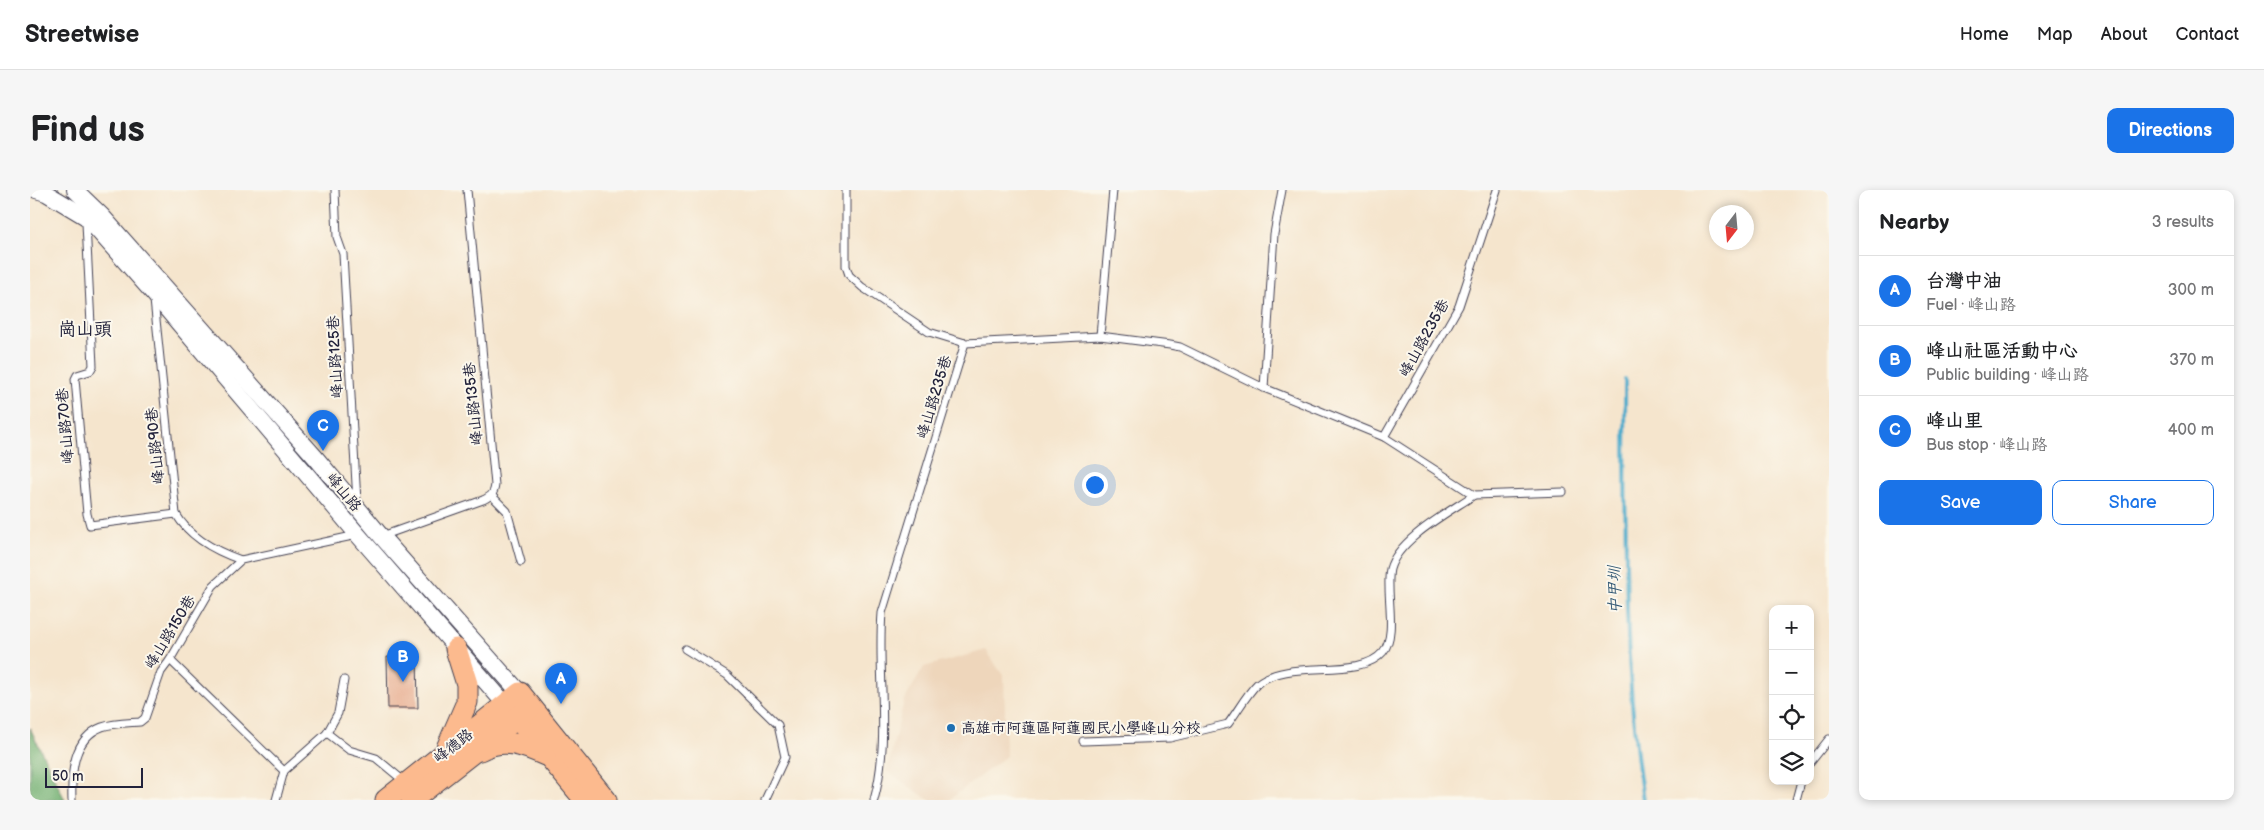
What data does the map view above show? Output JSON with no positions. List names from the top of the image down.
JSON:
{
  "streets": {
    "main road": ["峰山路", "峰德路"],
    "lane": [
      "峰山路235巷",
      "峰山路125巷",
      "峰山路135巷",
      "峰山路70巷",
      "峰山路90巷",
      "峰山路150巷"
    ]
  },
  "crossings": [
    ["峰山路125巷", "峰山路"],
    ["峰山路70巷", "峰山路90巷"],
    ["峰山路70巷", "峰山路"],
    ["峰山路90巷", "峰山路"],
    ["峰山路", "峰德路"]
  ],
  "districts": ["崗山頭"],
  "water": ["中甲圳"],
  "places": ["高雄市阿蓮區阿蓮國民小學峰山分校"],
  "scale_bar": "50 m",
  "north": "bottom",
  "page": {
    "header": "Streetwise",
    "nav": [
      "Home",
      "Map",
      "About",
      "Contact"
    ],
    "buttons": [
      "Directions",
      ["Save", "Share"]
    ],
    "title": "Find us",
    "heading": ["Nearby", "3 results"],
    "list": [
      {
        "mark": "A",
        "name": "台灣中油",
        "note": "Fuel · 峰山路",
        "value": "300 m"
      },
      {
        "mark": "B",
        "name": "峰山社區活動中心",
        "note": "Public building · 峰山路",
        "value": "370 m"
      },
      {
        "mark": "C",
        "name": "峰山里",
        "note": "Bus stop · 峰山路",
        "value": "400 m"
      }
    ],
    "pins": ["C", "B", "A"],
    "map_buttons": ["+", "−"],
    "scale": "50 m"
  }
}
